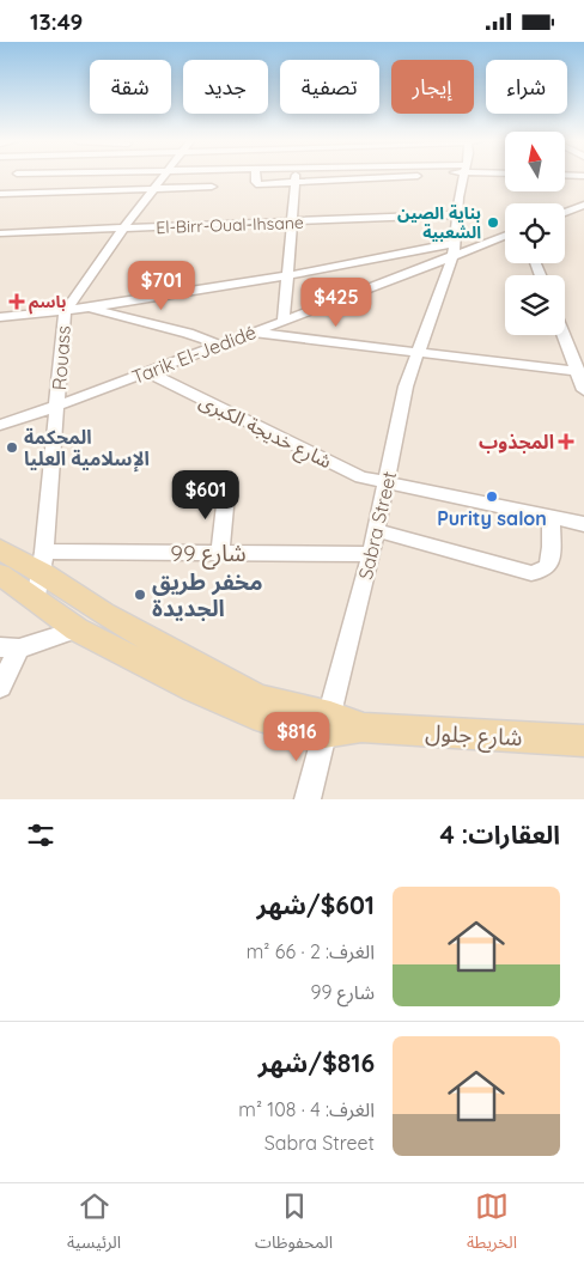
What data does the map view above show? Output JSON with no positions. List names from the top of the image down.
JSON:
{
  "streets": {
    "main road": ["شارع جلول"],
    "street": [
      "El-Birr-Oual-Ihsane",
      "Tarik El-Jedidé",
      "Rouass",
      "شارع خديجة الكبرى",
      "Sabra Street",
      "شارع 99"
    ]
  },
  "crossings": [
    ["El-Birr-Oual-Ihsane", "Rouass"],
    ["El-Birr-Oual-Ihsane", "Sabra Street"],
    ["Tarik El-Jedidé", "Rouass"],
    ["Tarik El-Jedidé", "شارع خديجة الكبرى"],
    ["Tarik El-Jedidé", "Sabra Street"],
    ["Rouass", "شارع 99"],
    ["شارع خديجة الكبرى", "Sabra Street"],
    ["Sabra Street", "شارع 99"],
    ["Sabra Street", "شارع جلول"]
  ],
  "places": {
    "other": [
      "بناية الصين الشعبية",
      "المحكمة الإسلامية العليا",
      "Purity salon",
      "مخفر طريق الجديدة"
    ],
    "health": ["باسم", "المجذوب"]
  },
  "north": "top",
  "page": {
    "status": "13:49",
    "chip": [
      "شراء",
      "إيجار",
      "تصفية",
      "جديد",
      "شقة"
    ],
    "price": [
      "$701",
      "$425",
      "$601",
      "$816"
    ],
    "heading": "العقارات: 4",
    "list": [
      {
        "name": "$601/شهر",
        "note": "الغرف: 2 · 66 m² · شارع 99"
      },
      {
        "name": "$816/شهر",
        "note": "الغرف: 4 · 108 m² · Sabra Street"
      }
    ],
    "tabs": ["الخريطة", "المحفوظات", "الرئيسية"]
  }
}
